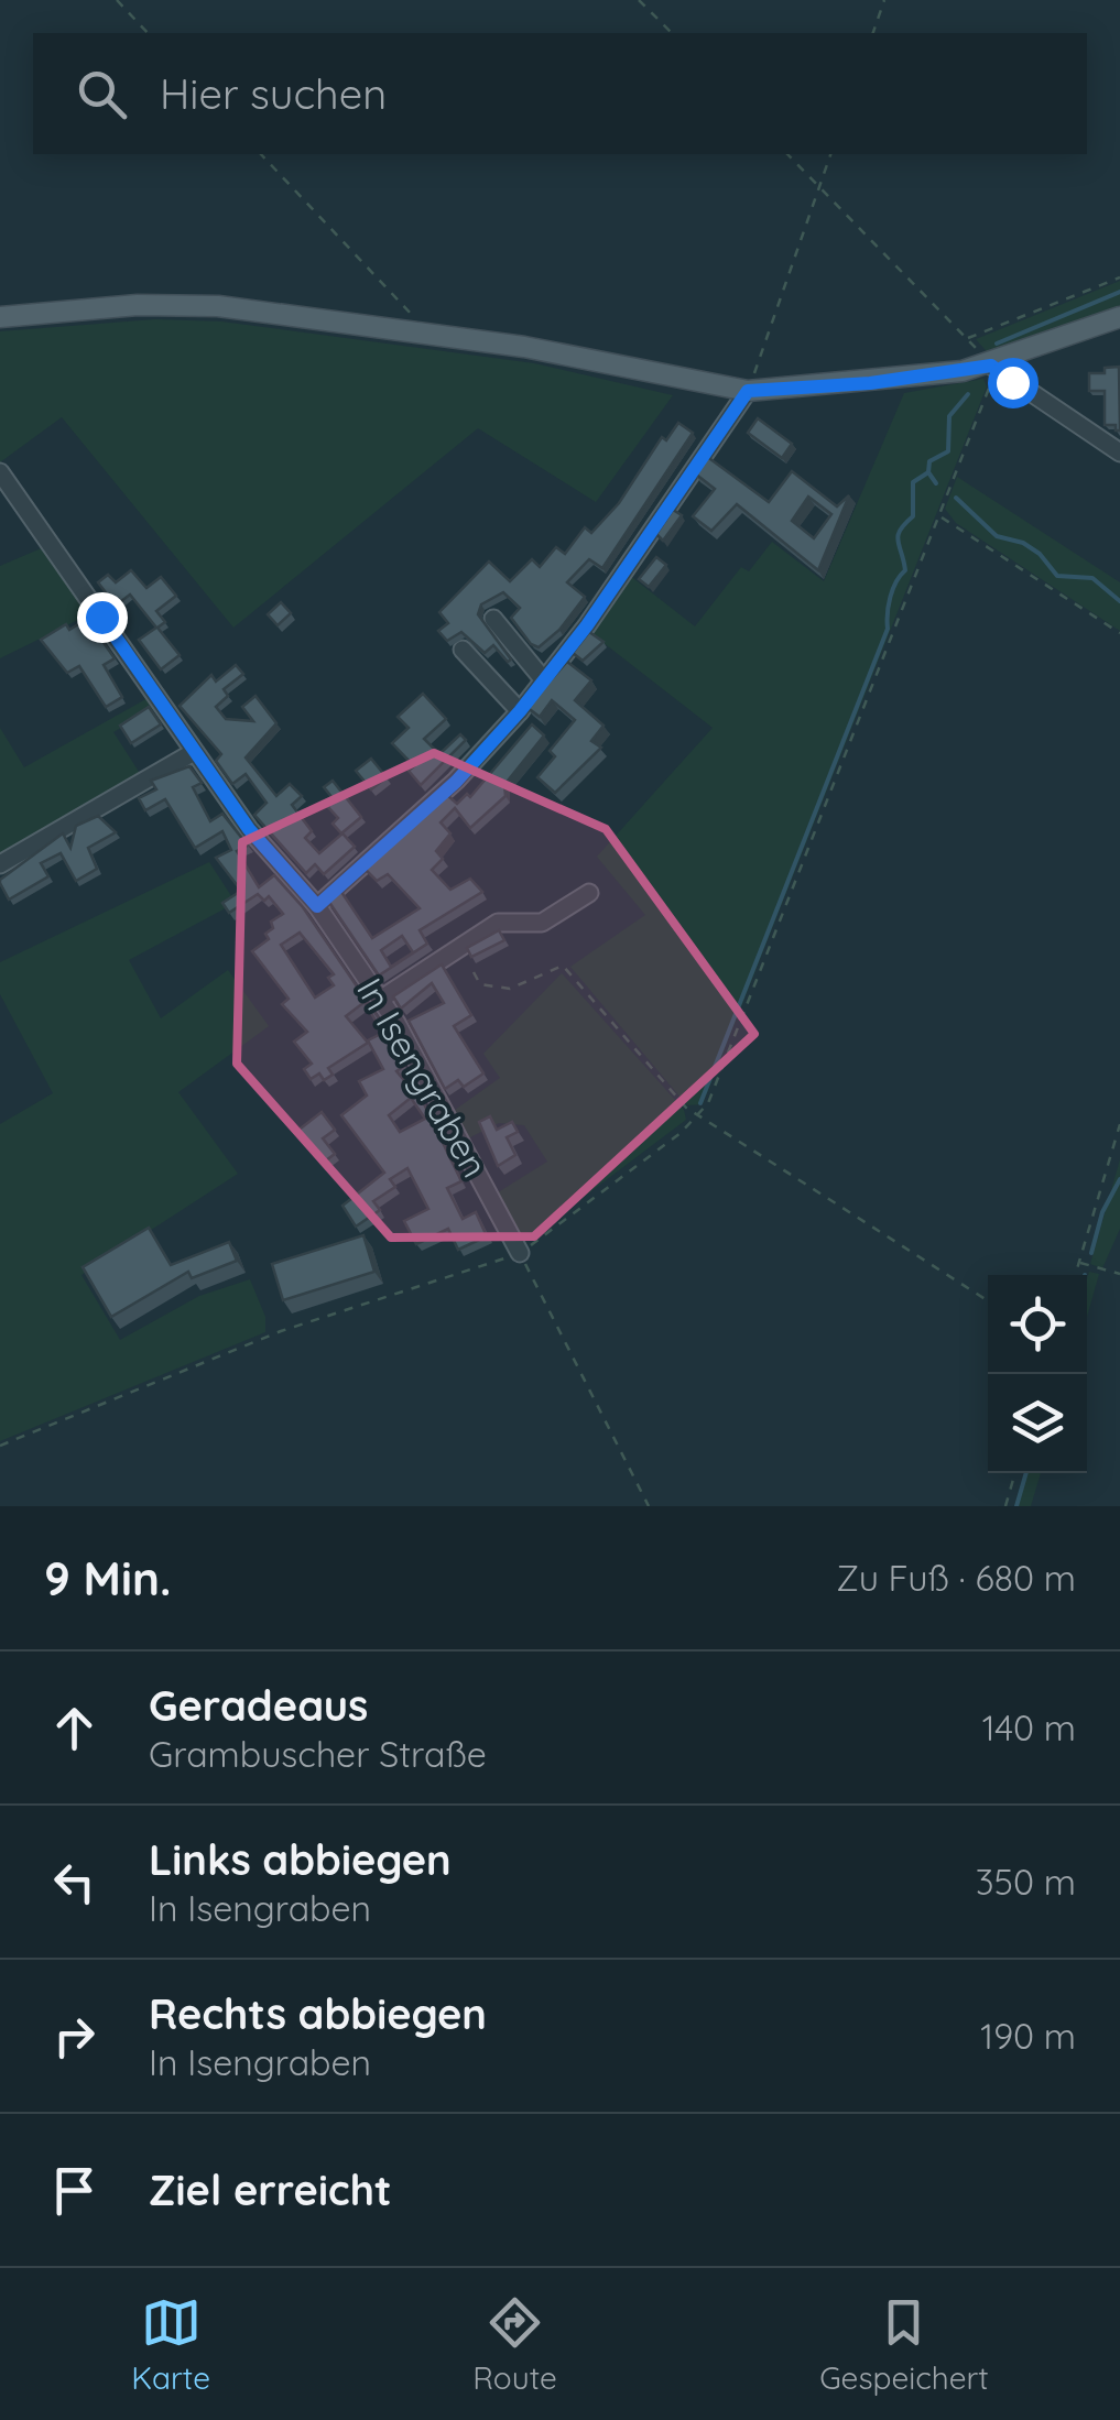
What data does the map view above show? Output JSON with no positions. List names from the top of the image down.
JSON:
{
  "streets": {
    "street": ["In Isengraben"]
  },
  "page": {
    "search": "Hier suchen",
    "heading": ["9 Min.", "Zu Fuß · 680 m"],
    "list": [
      ["Geradeaus", "Grambuscher Straße", "140 m"],
      ["Links abbiegen", "In Isengraben", "350 m"],
      ["Rechts abbiegen", "In Isengraben", "190 m"],
      "Ziel erreicht"
    ],
    "nav": ["Karte", "Route", "Gespeichert"]
  }
}
